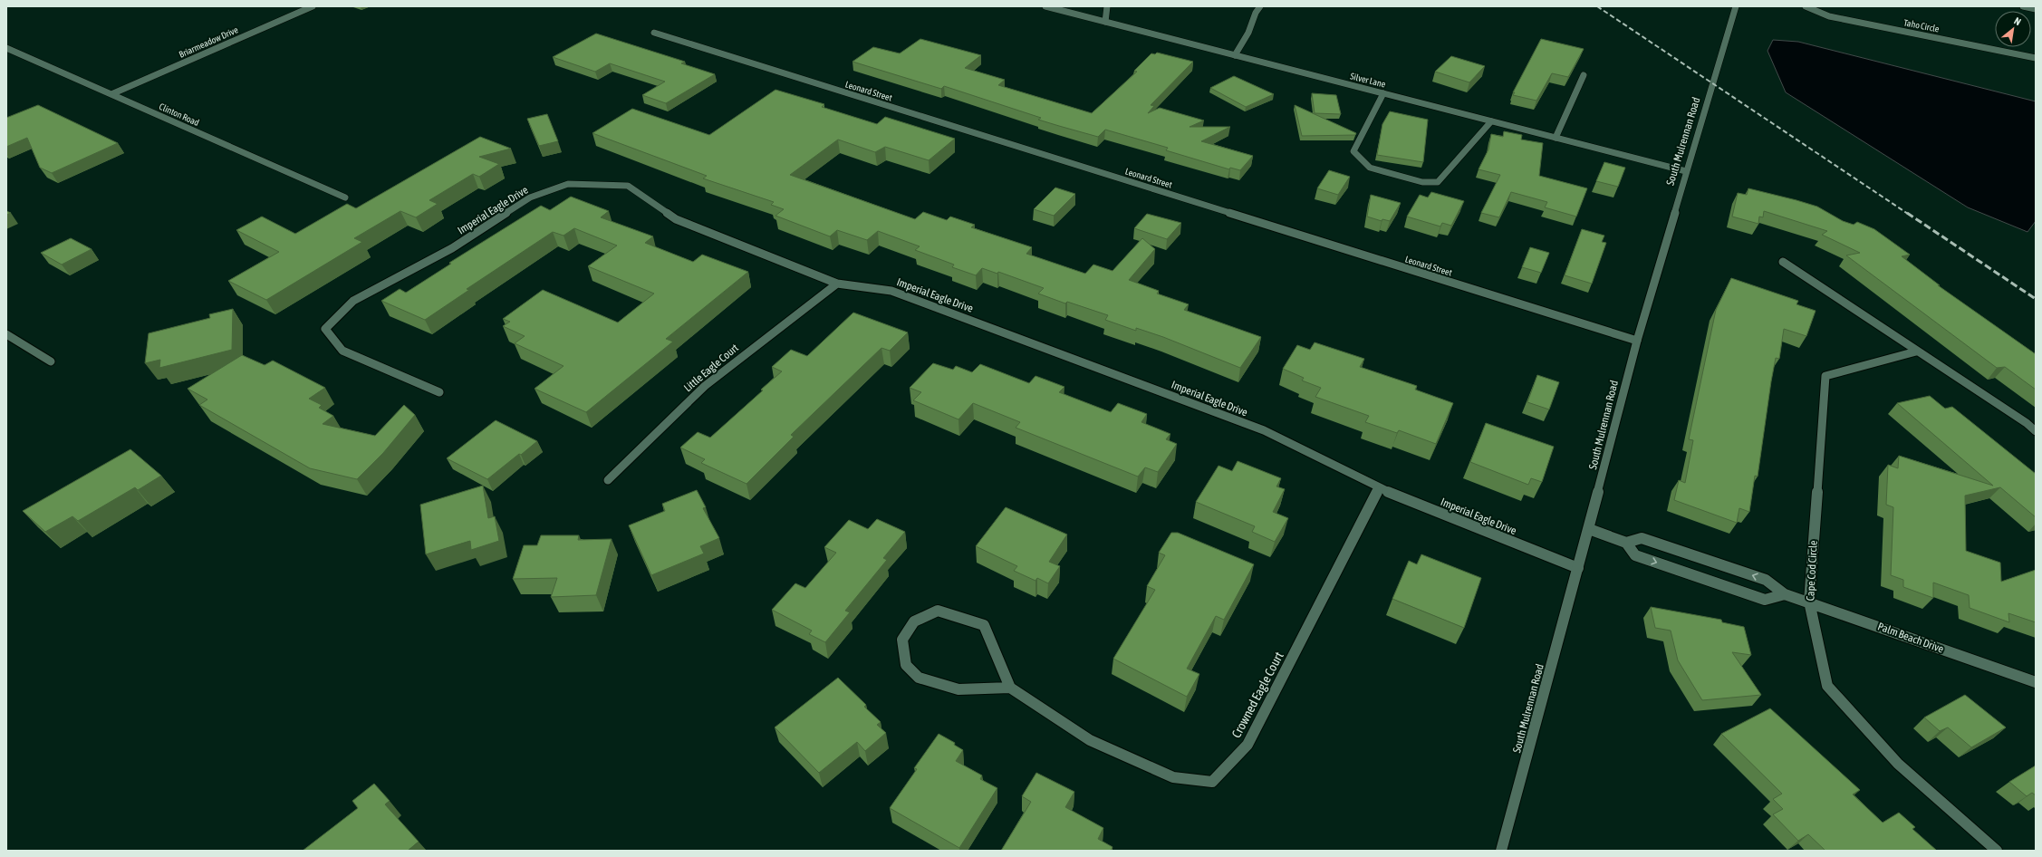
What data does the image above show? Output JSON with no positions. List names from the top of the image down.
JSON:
{
  "streets": {
    "street": [
      "Taho Circle",
      "Briarmeadow Drive",
      "Silver Lane",
      "Leonard Street",
      "Clinton Road",
      "South Mulrennan Road",
      "Imperial Eagle Drive",
      "Little Eagle Court",
      "Cape Cod Circle",
      "Palm Beach Drive",
      "Crowned Eagle Court"
    ]
  },
  "crossings": [
    ["Briarmeadow Drive", "Clinton Road"],
    ["Silver Lane", "South Mulrennan Road"],
    ["Leonard Street", "South Mulrennan Road"],
    ["South Mulrennan Road", "Imperial Eagle Drive"],
    ["Imperial Eagle Drive", "Little Eagle Court"],
    ["Imperial Eagle Drive", "Crowned Eagle Court"],
    ["Cape Cod Circle", "Palm Beach Drive"]
  ],
  "north": "top right"
}
